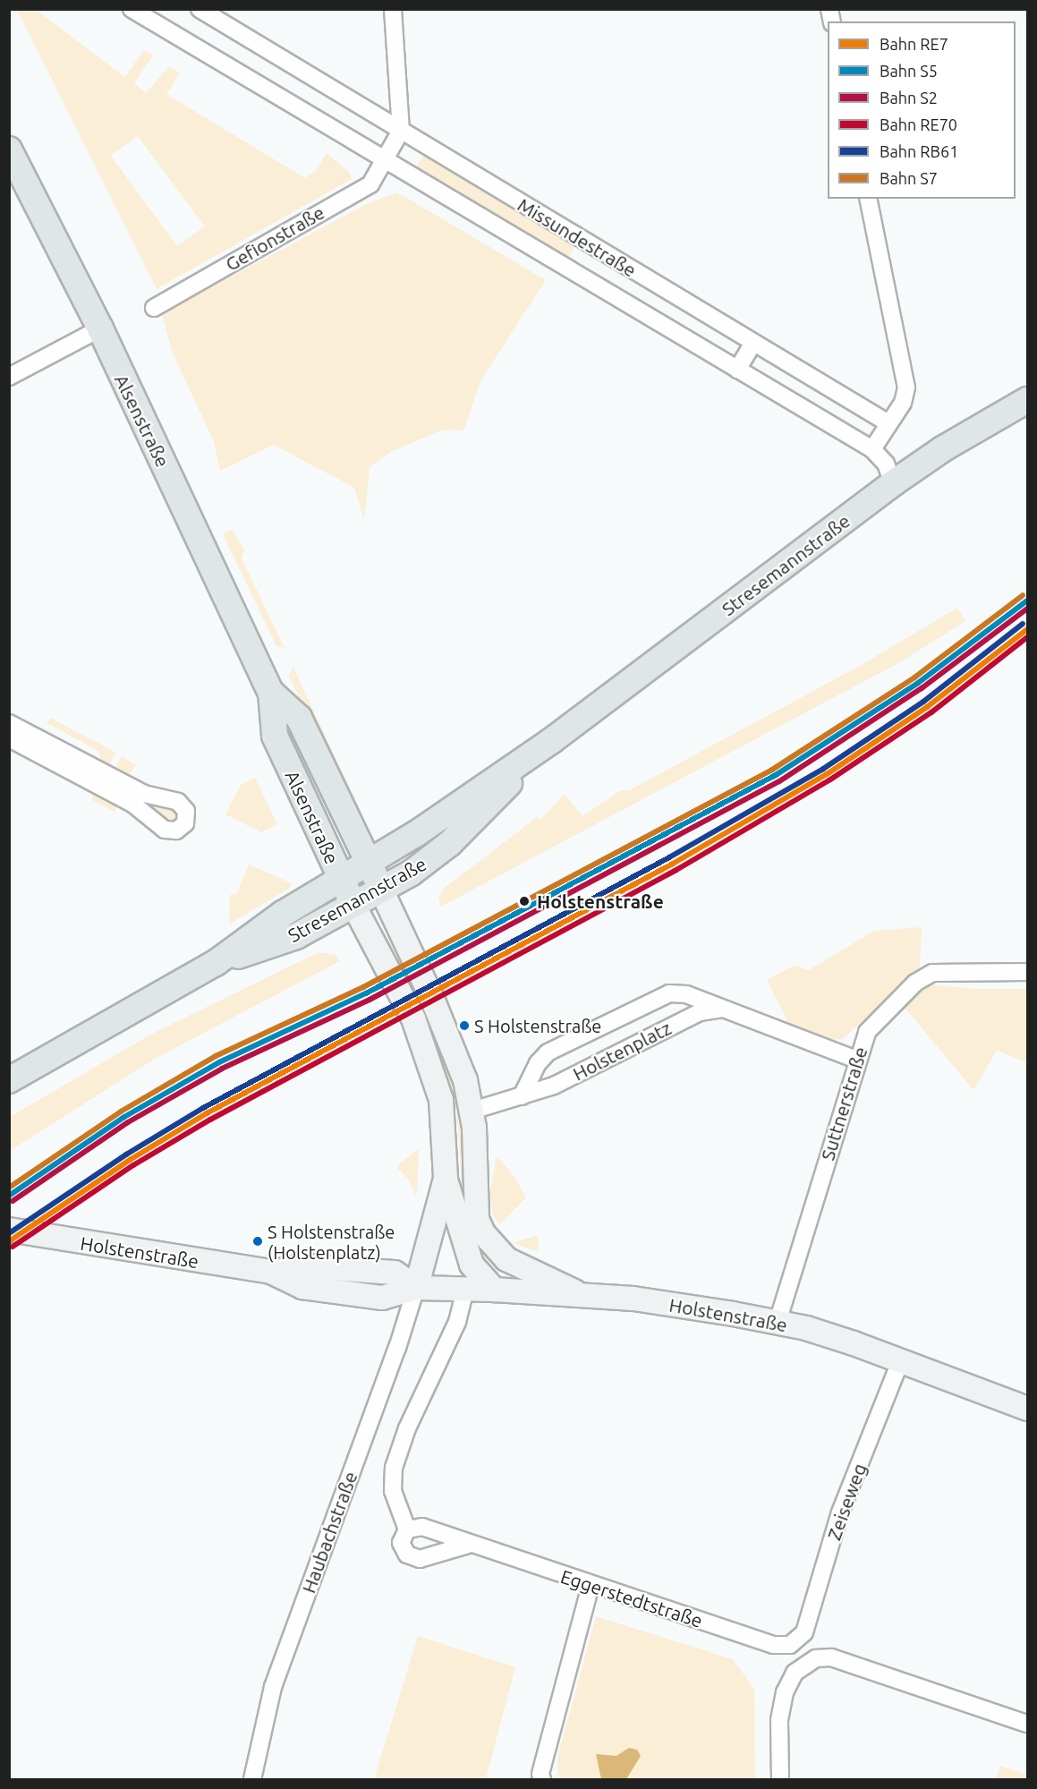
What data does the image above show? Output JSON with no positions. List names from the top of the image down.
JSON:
{
  "streets": {
    "main road": ["Alsenstraße", "Stresemannstraße", "Holstenstraße"],
    "street": [
      "Missundestraße",
      "Gefionstraße",
      "Holstenplatz",
      "Suttnerstraße",
      "Zeiseweg",
      "Haubachstraße",
      "Eggerstedtstraße"
    ]
  },
  "crossings": [
    ["Missundestraße", "Gefionstraße"],
    ["Missundestraße", "Stresemannstraße"],
    ["Alsenstraße", "Stresemannstraße"],
    ["Holstenplatz", "Suttnerstraße"],
    ["Suttnerstraße", "Holstenstraße"],
    ["Holstenstraße", "Zeiseweg"],
    ["Holstenstraße", "Haubachstraße"],
    ["Zeiseweg", "Eggerstedtstraße"]
  ],
  "places": ["Holstenstraße", "S Holstenstraße", "S Holstenstraße (Holstenplatz)"],
  "lines": [
    "rail line S7",
    "rail line S5",
    "rail line S2",
    "rail line RB61",
    "rail line RE7",
    "rail line RE70"
  ],
  "legend": [
    "Bahn RE7",
    "Bahn S5",
    "Bahn S2",
    "Bahn RE70",
    "Bahn RB61",
    "Bahn S7"
  ]
}
